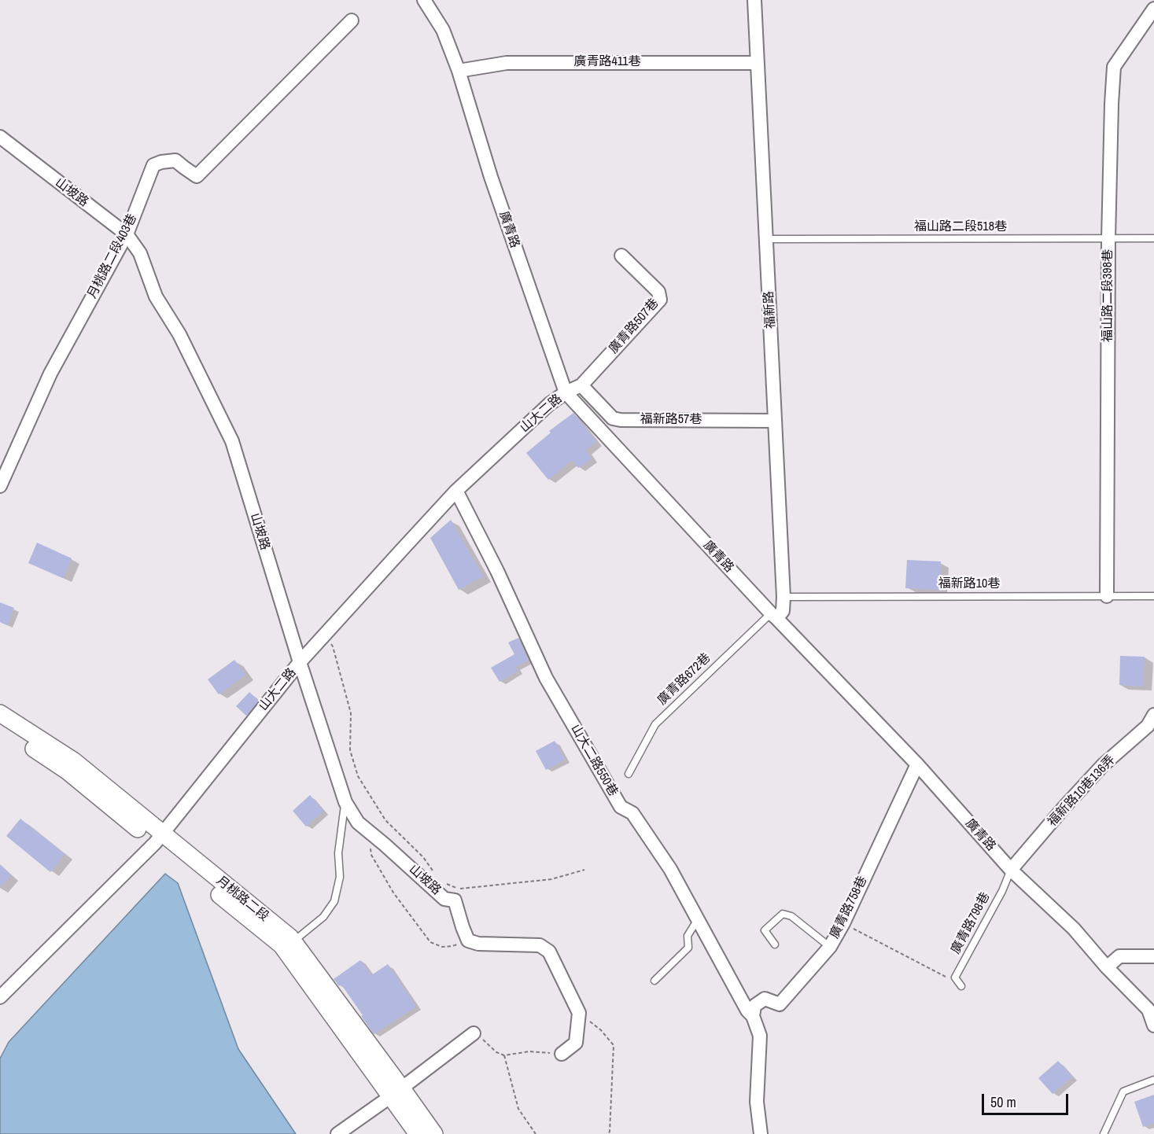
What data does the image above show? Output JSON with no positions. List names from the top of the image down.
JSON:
{
  "streets": {
    "street": [
      "廣青路411巷",
      "山坡路",
      "廣青路",
      "月桃路二段403巷",
      "福山路二段398巷",
      "福新路",
      "廣青路507巷",
      "山大二路",
      "福新路57巷",
      "山大二路550巷",
      "福新路10巷136弄",
      "月桃路二段",
      "廣青路758巷"
    ],
    "lane": [
      "福山路二段518巷",
      "福新路10巷",
      "廣青路672巷",
      "廣青路798巷"
    ]
  },
  "crossings": [
    ["廣青路411巷", "廣青路"],
    ["廣青路411巷", "福新路"],
    ["山坡路", "月桃路二段403巷"],
    ["山坡路", "山大二路"],
    ["福山路二段518巷", "福山路二段398巷"],
    ["福山路二段518巷", "福新路"],
    ["廣青路", "福新路"],
    ["廣青路", "廣青路507巷"],
    ["廣青路", "山大二路"],
    ["廣青路", "廣青路672巷"],
    ["廣青路", "福新路10巷136弄"],
    ["廣青路", "廣青路758巷"],
    ["廣青路", "廣青路798巷"],
    ["福山路二段398巷", "福新路10巷"],
    ["福新路", "福新路57巷"],
    ["福新路", "福新路10巷"],
    ["福新路", "廣青路672巷"],
    ["廣青路507巷", "山大二路"],
    ["廣青路507巷", "福新路57巷"],
    ["山大二路", "山大二路550巷"],
    ["山大二路", "月桃路二段"],
    ["山大二路550巷", "廣青路758巷"],
    ["福新路10巷136弄", "廣青路798巷"]
  ],
  "scale_bar": "50 m"
}
